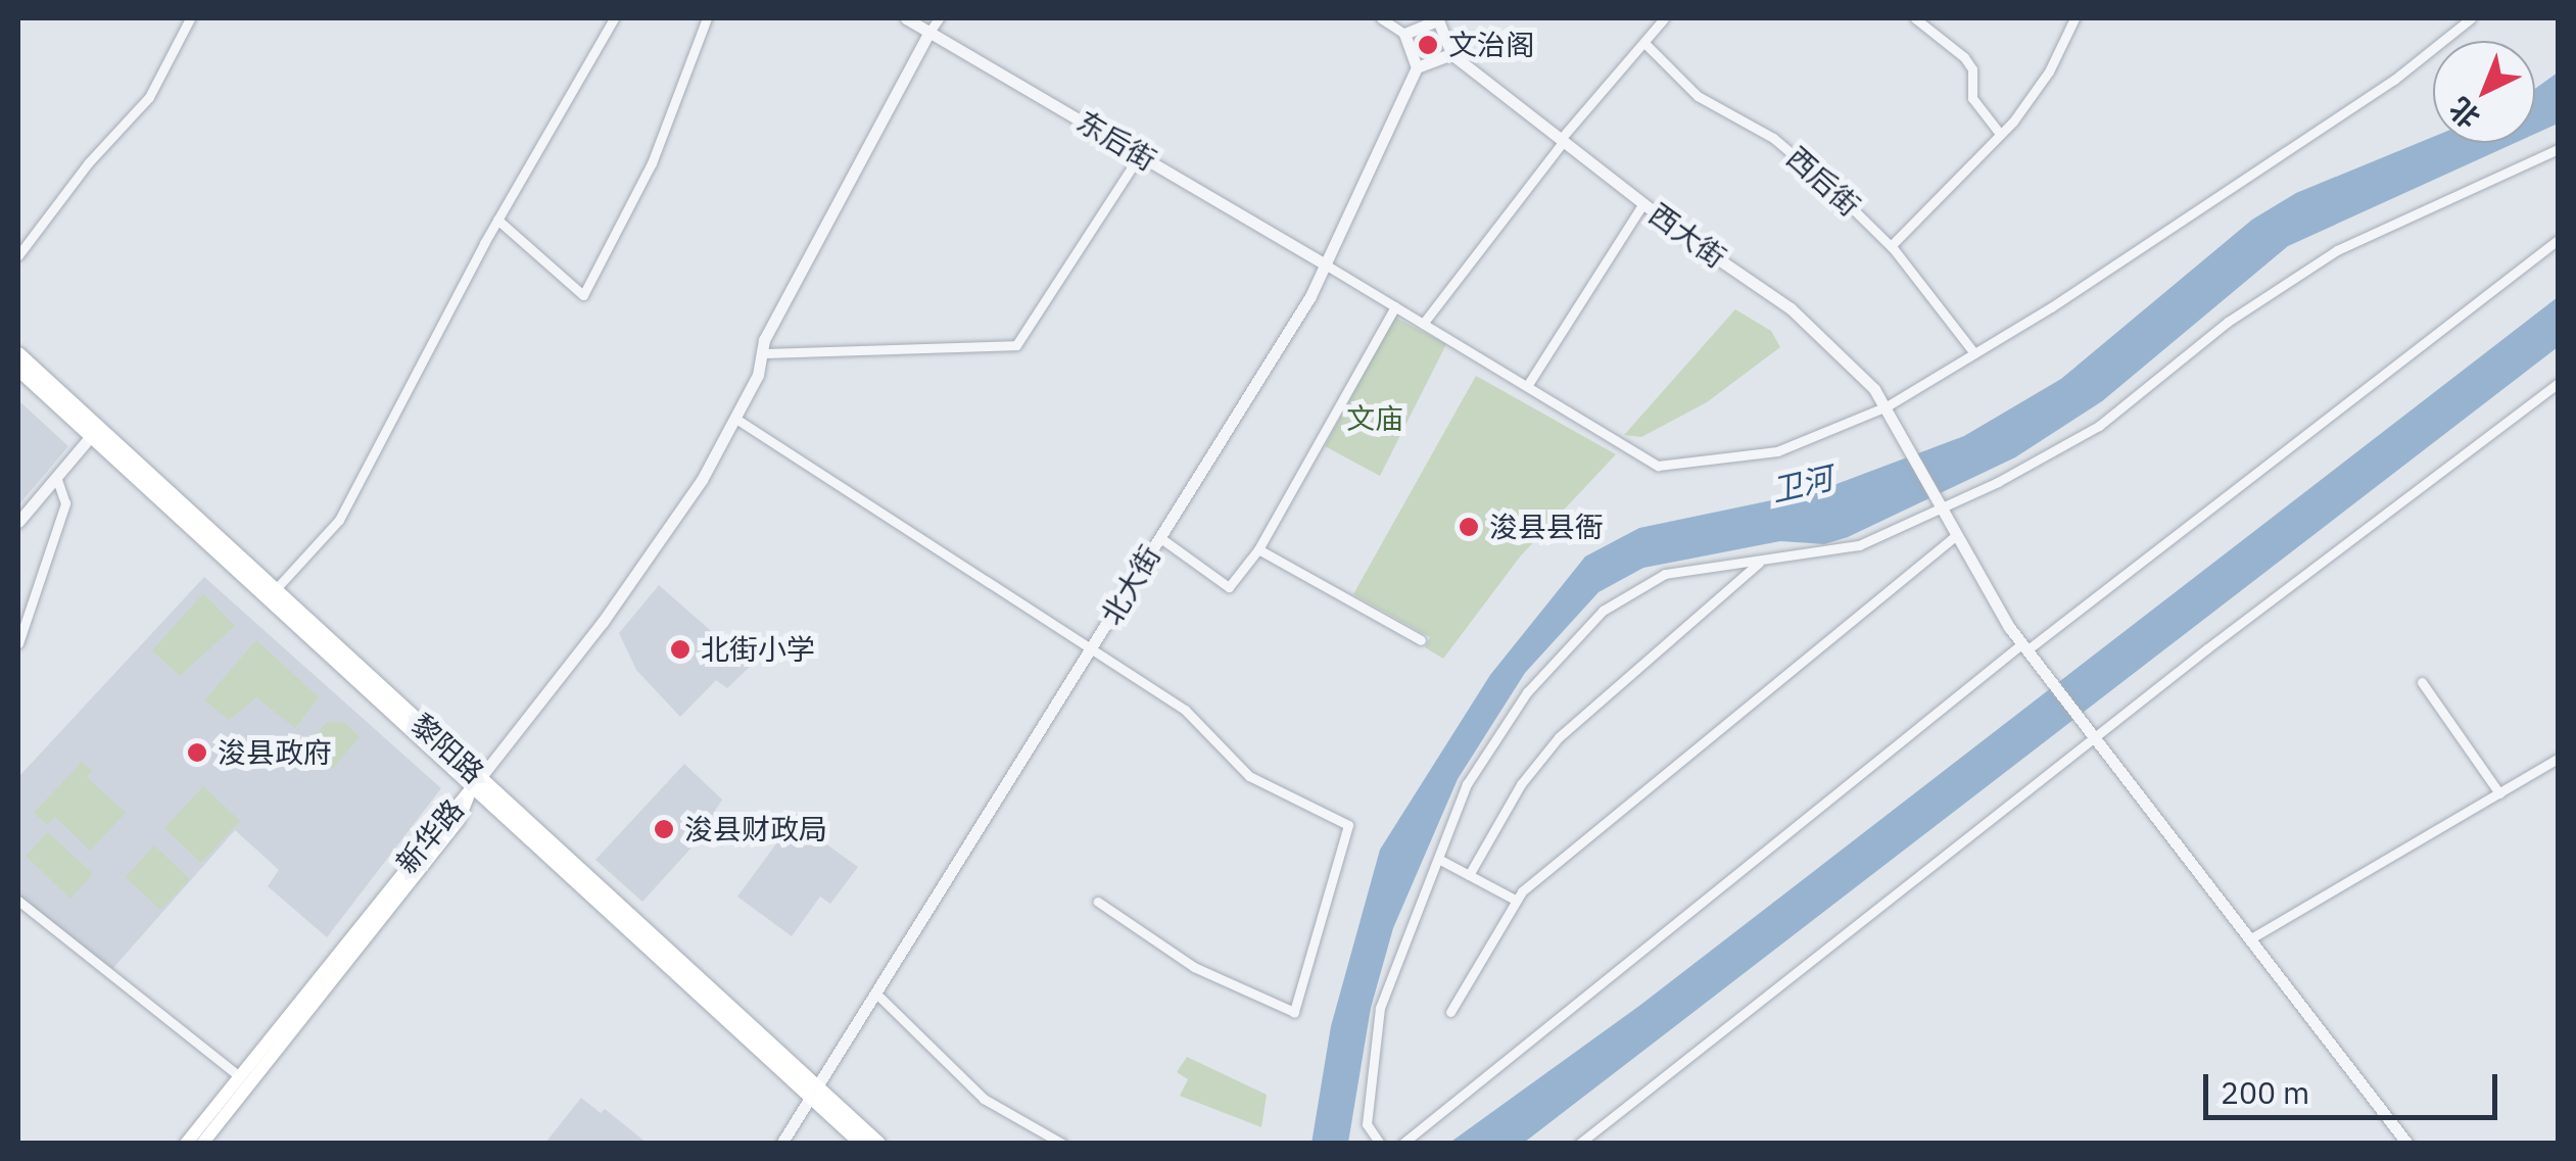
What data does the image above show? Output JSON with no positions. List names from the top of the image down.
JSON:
{
  "streets": {
    "main road": ["黎阳路", "新华路"],
    "street": [
      "东后街",
      "西后街",
      "西大街",
      "北大街"
    ]
  },
  "crossings": [
    ["东后街", "北大街"],
    ["北大街", "黎阳路"],
    ["黎阳路", "新华路"]
  ],
  "water": ["卫河"],
  "parks": ["文庙"],
  "places": [
    "文治阁",
    "浚县县衙",
    "北街小学",
    "浚县政府",
    "浚县财政局"
  ],
  "scale_bar": "200 m",
  "north": "bottom left"
}
